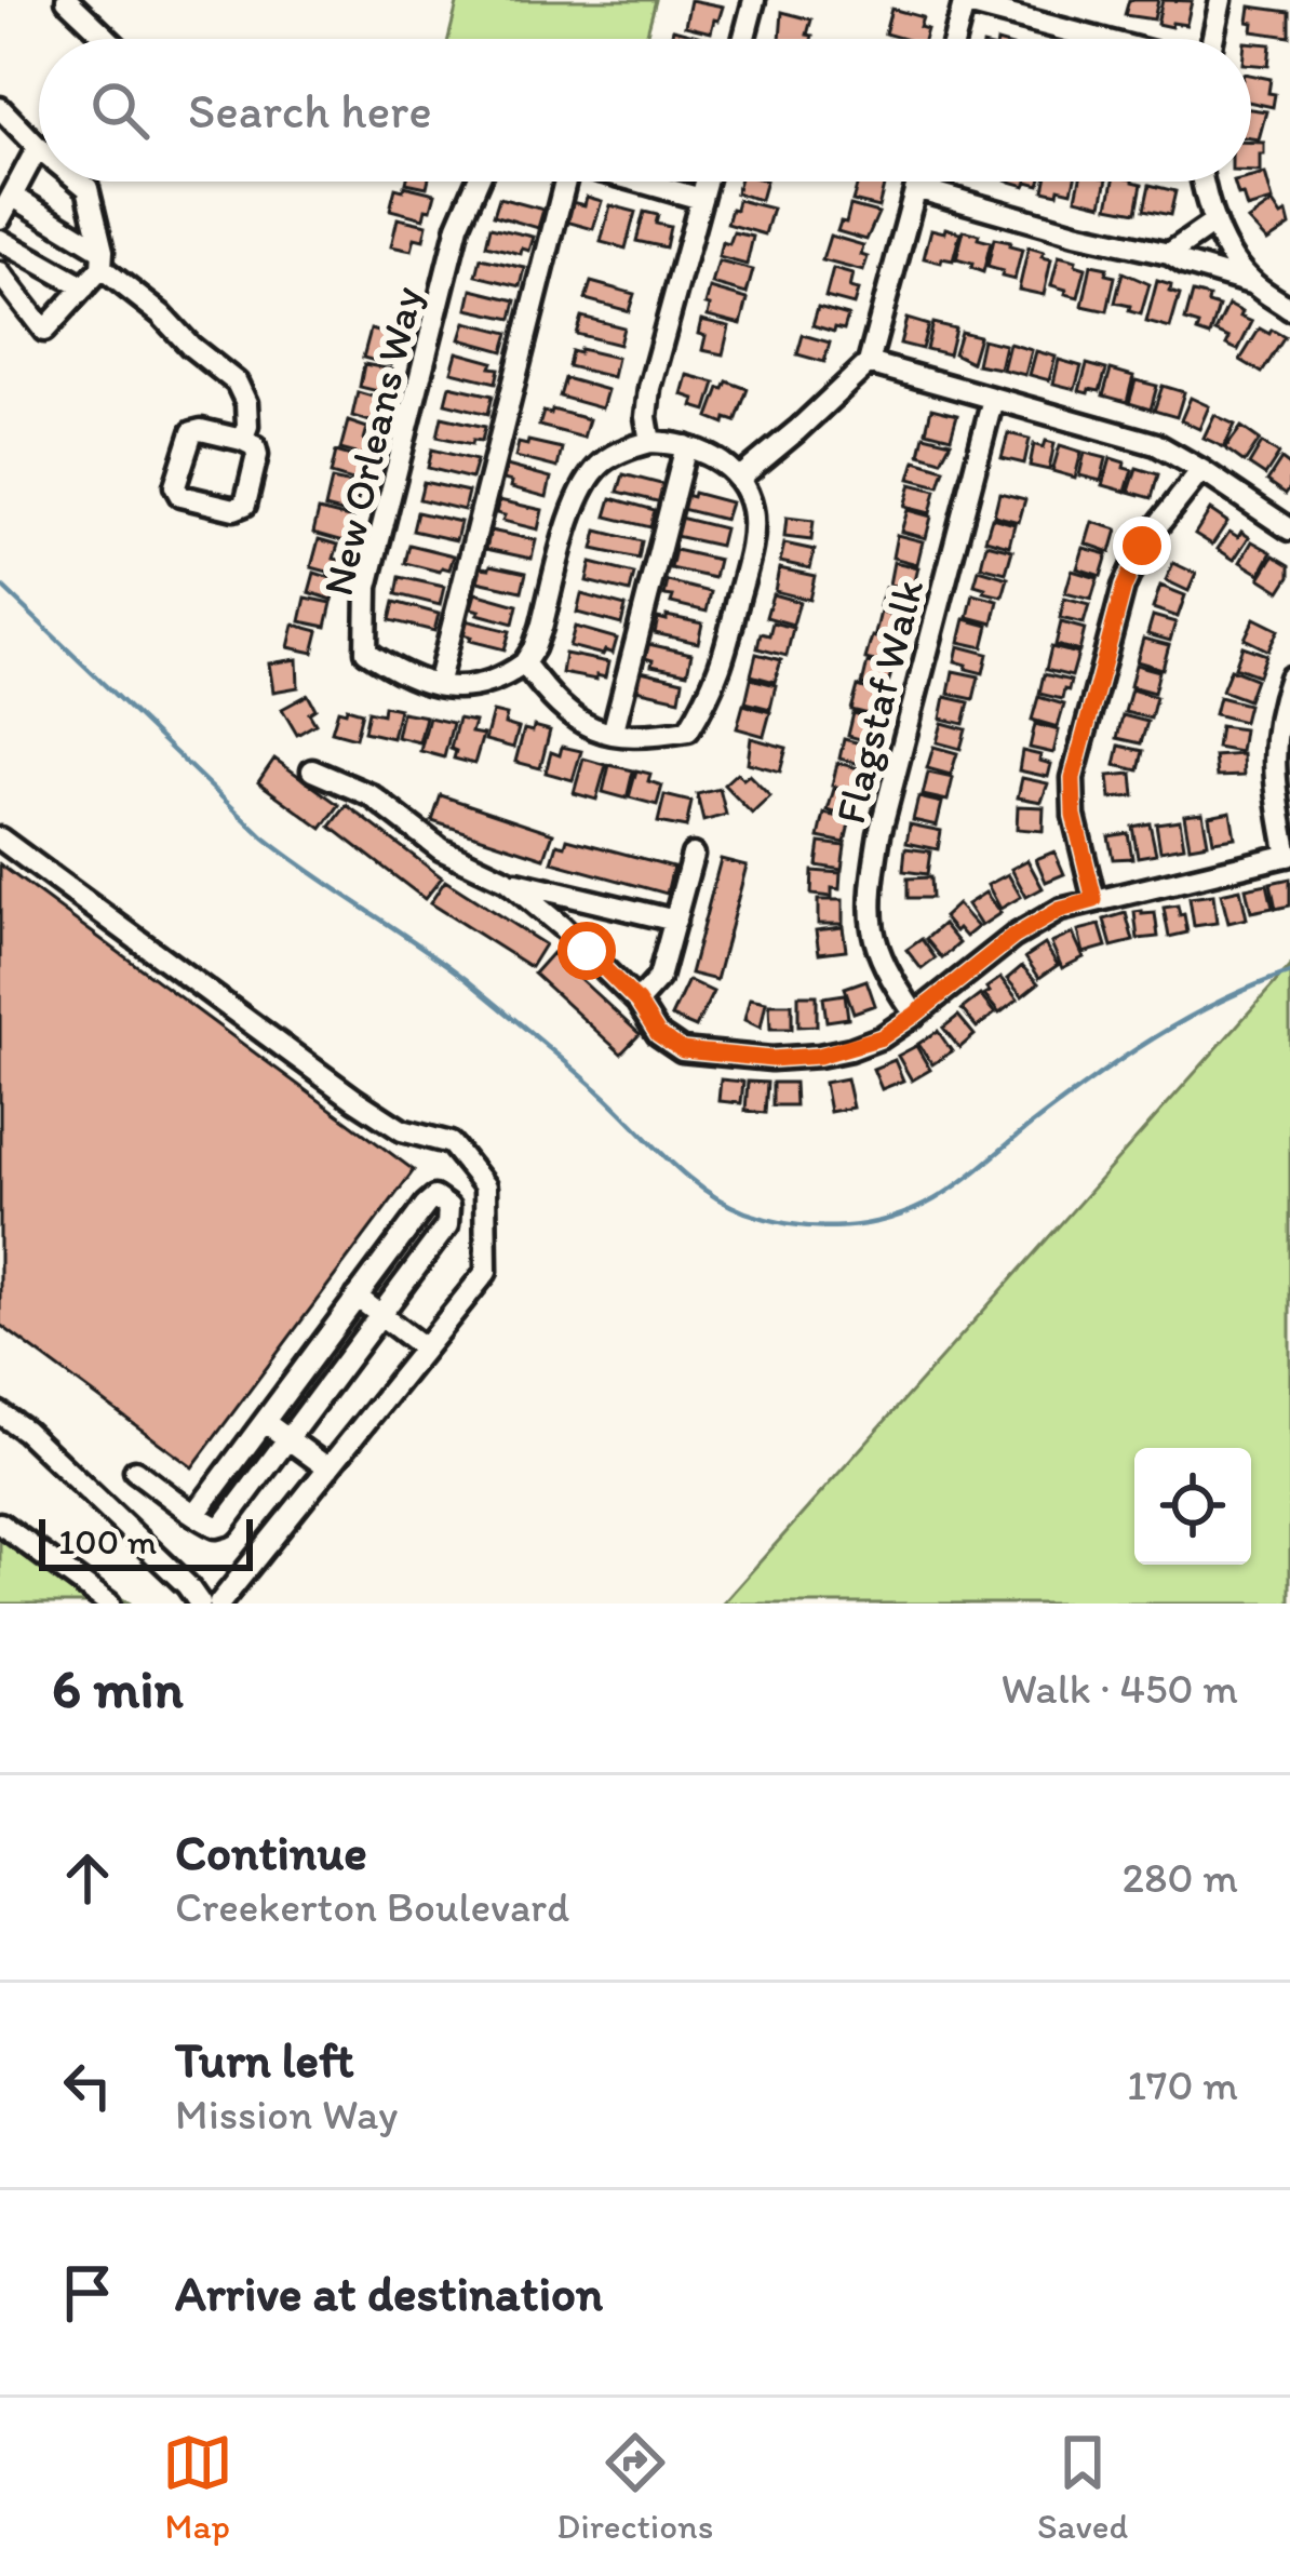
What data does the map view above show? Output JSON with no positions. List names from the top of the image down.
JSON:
{
  "streets": {
    "street": ["New Orleans Way", "Flagstaf Walk"]
  },
  "scale_bar": "100 m",
  "page": {
    "search": "Search here",
    "scale": "100 m",
    "heading": ["6 min", "Walk · 450 m"],
    "list": [
      ["Continue", "Creekerton Boulevard", "280 m"],
      ["Turn left", "Mission Way", "170 m"],
      "Arrive at destination"
    ],
    "nav": ["Map", "Directions", "Saved"]
  }
}
